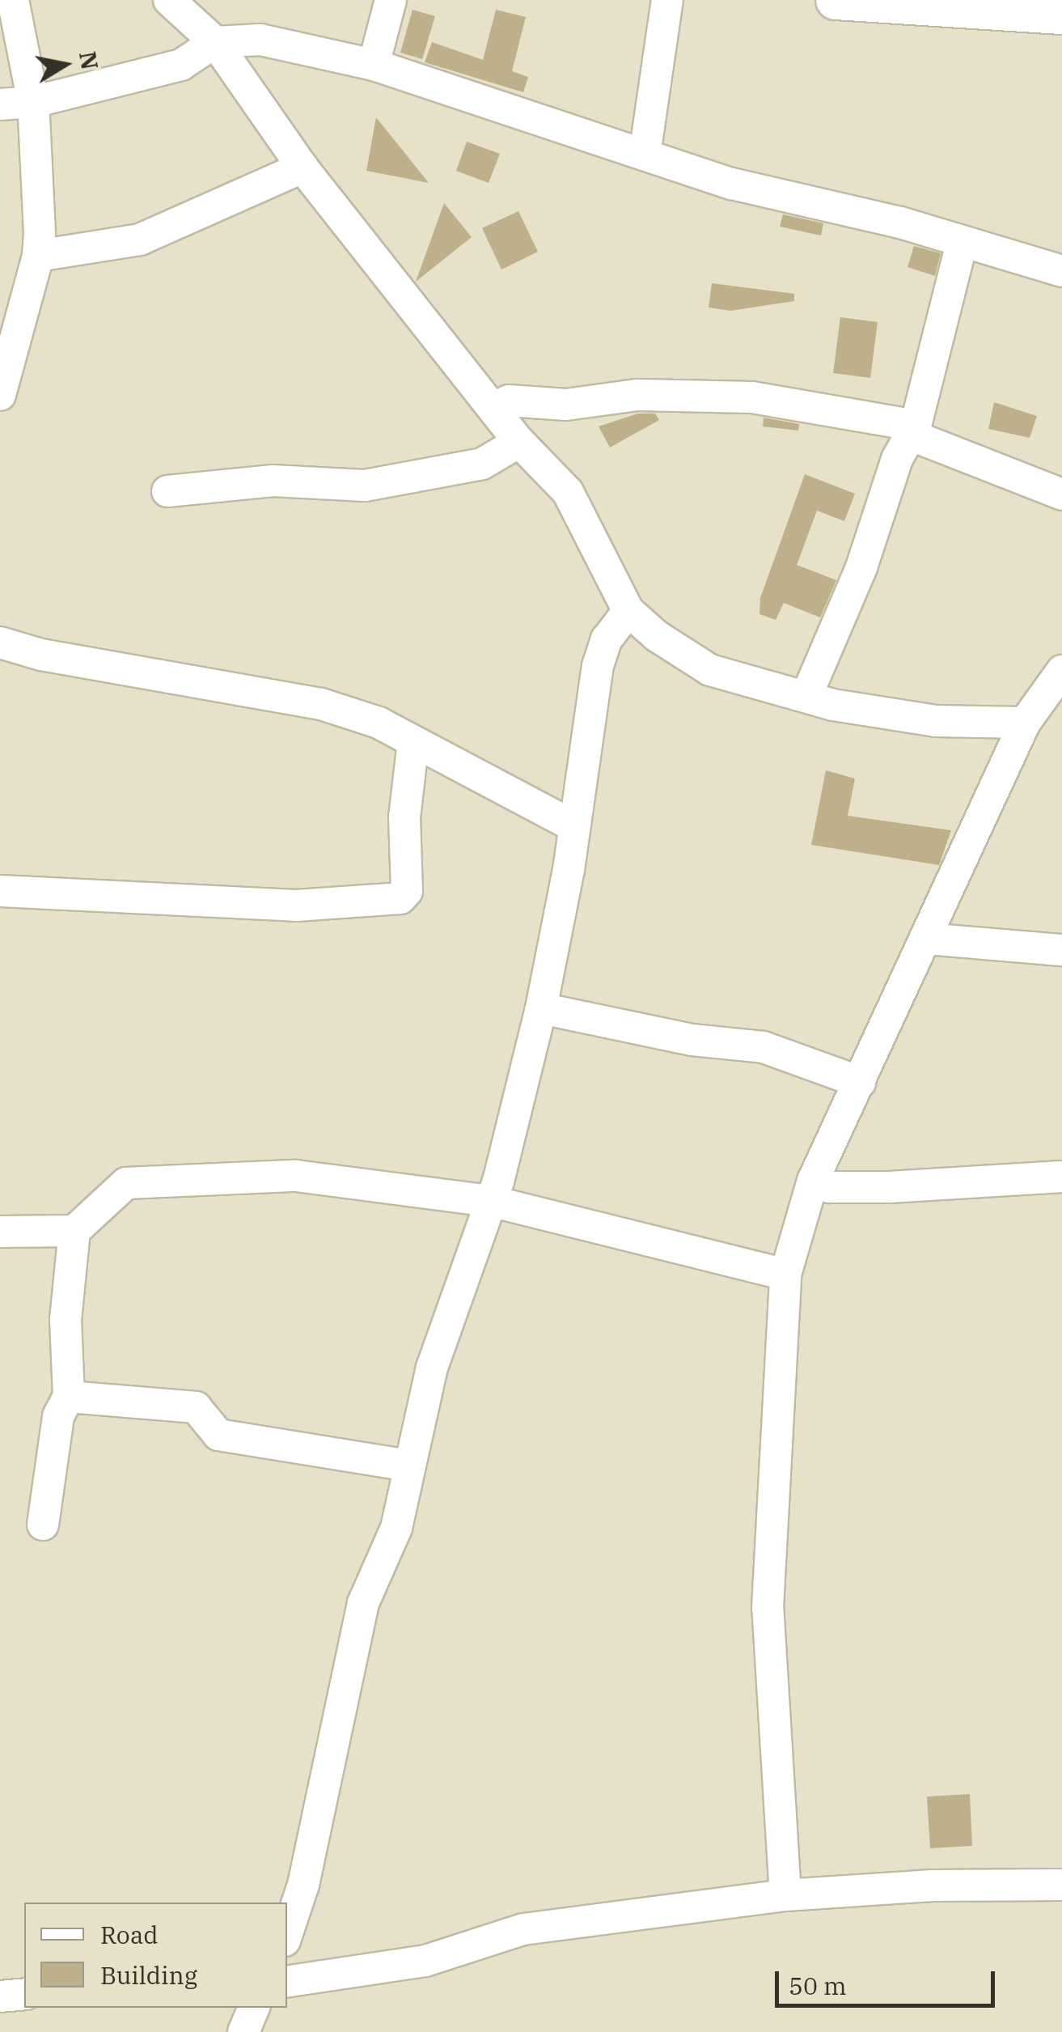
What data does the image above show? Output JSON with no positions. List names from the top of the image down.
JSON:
{
  "legend": ["Road", "Building"],
  "scale_bar": "50 m",
  "north": "right"
}
